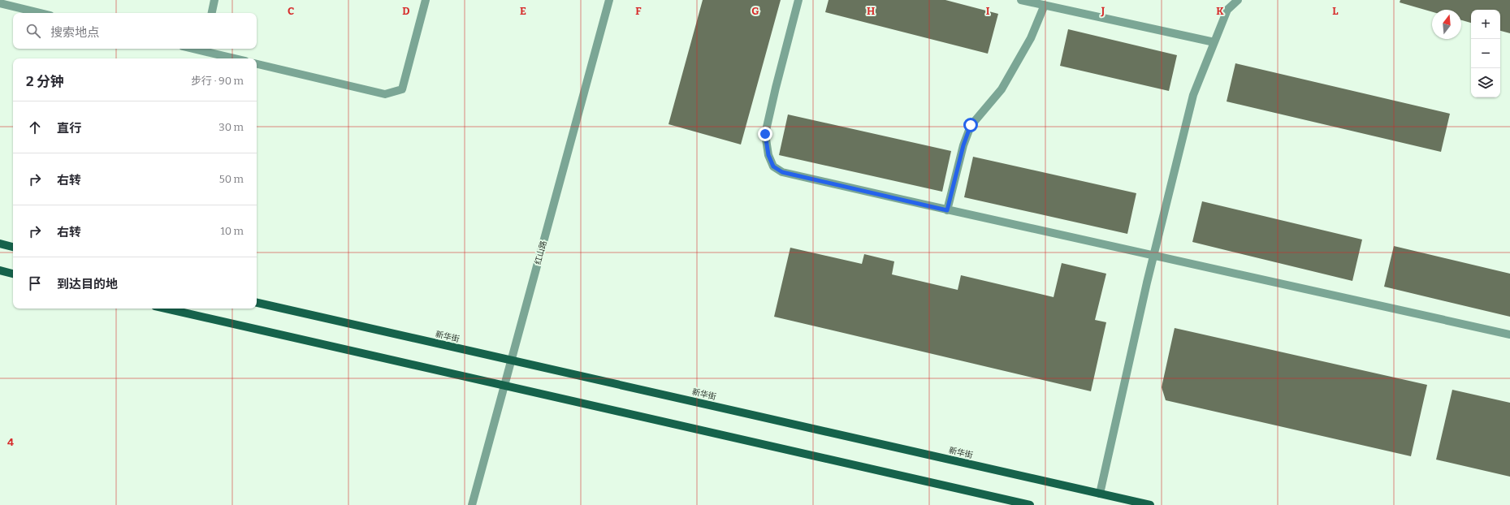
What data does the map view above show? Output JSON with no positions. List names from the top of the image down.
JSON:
{
  "streets": {
    "main road": ["新华街"],
    "street": ["红山路"]
  },
  "crossings": [
    ["红山路", "新华街"]
  ],
  "north": "top",
  "page": {
    "map_buttons": ["+", "−"],
    "search": "搜索地点",
    "heading": ["2 分钟", "步行 · 90 m"],
    "list": [
      ["直行", "30 m"],
      ["右转", "50 m"],
      ["右转", "10 m"],
      "到达目的地"
    ]
  },
  "grid": {
    "columns": [
      "C",
      "D",
      "E",
      "F",
      "G",
      "H",
      "I",
      "J",
      "K",
      "L"
    ],
    "rows": ["4"]
  }
}
